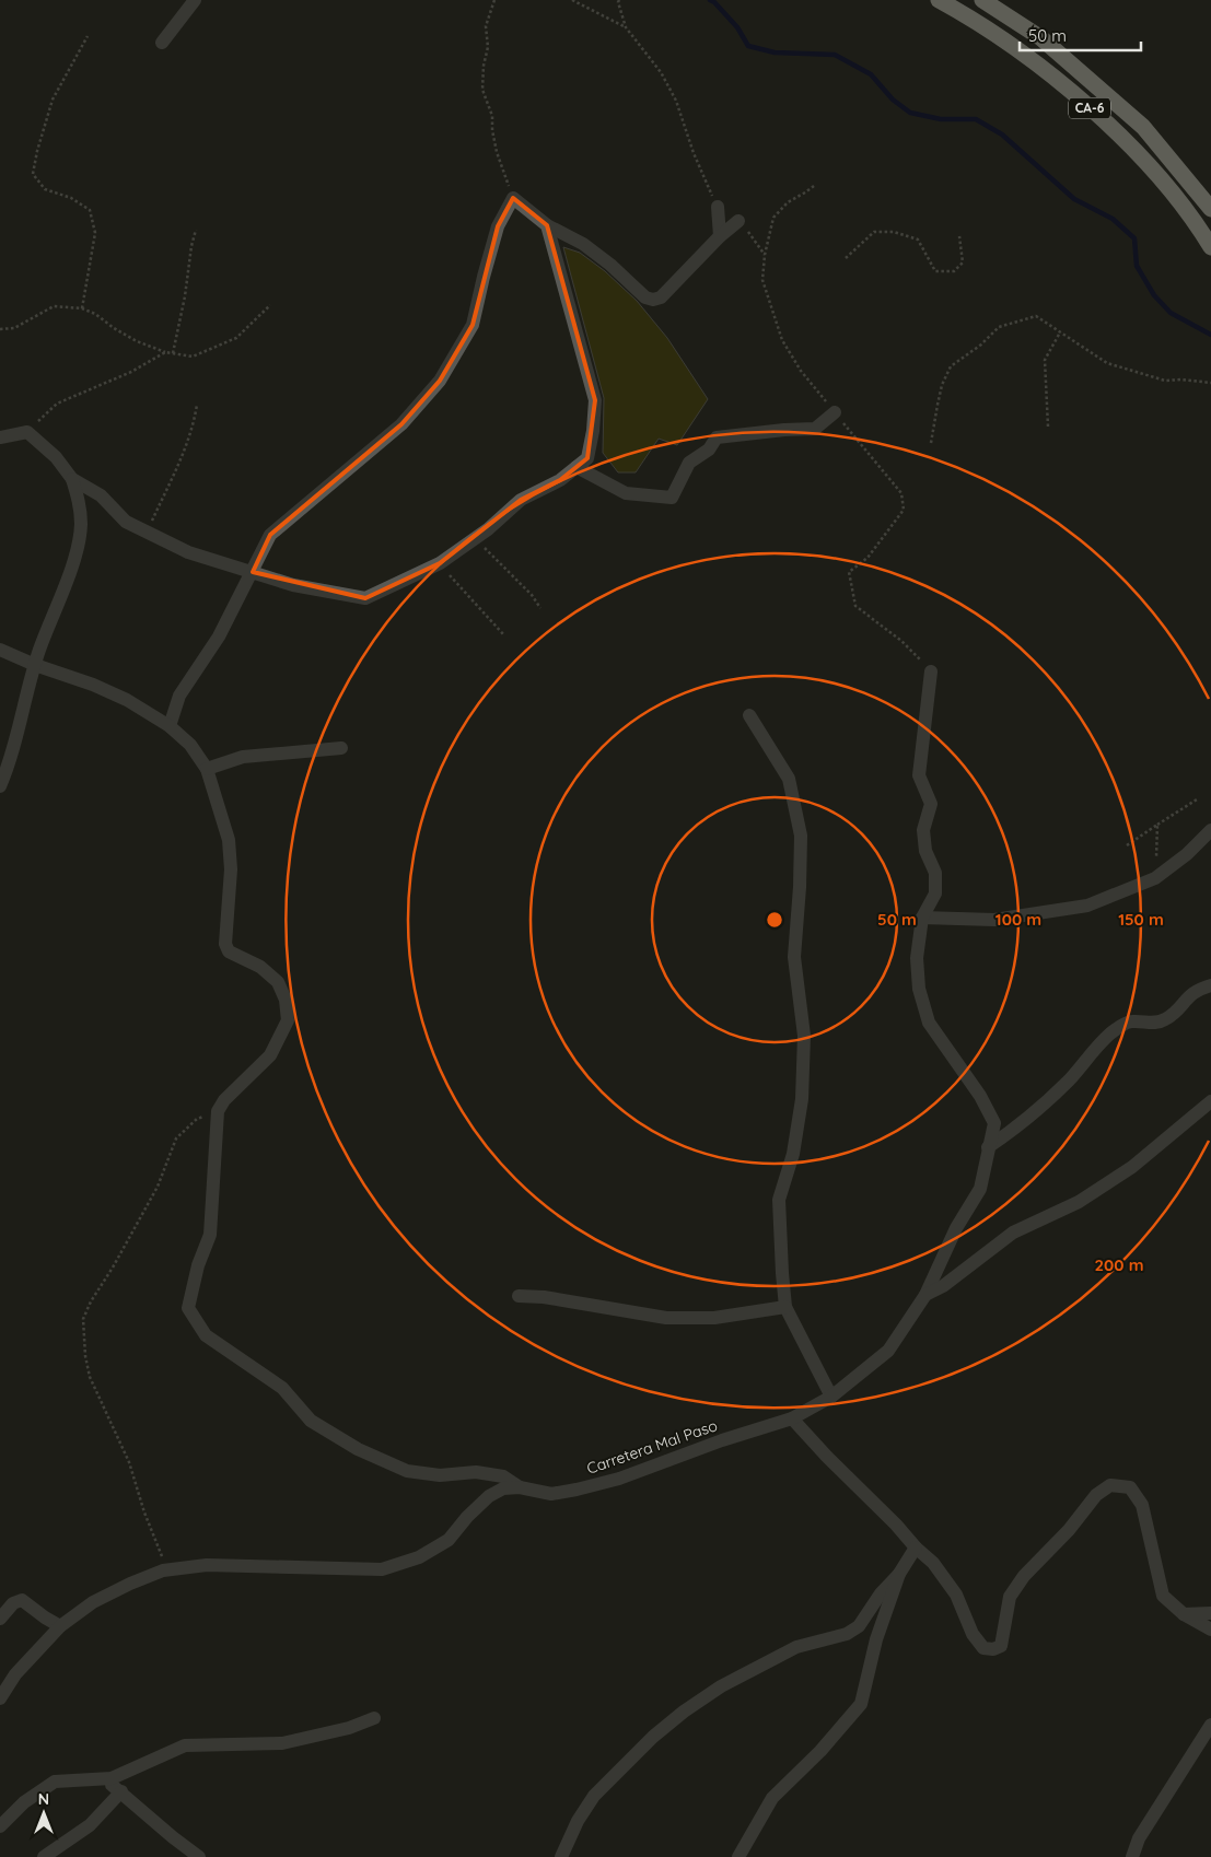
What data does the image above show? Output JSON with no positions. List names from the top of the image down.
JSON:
{
  "streets": {
    "highway": ["CA-6"],
    "street": ["Carretera Mal Paso"]
  },
  "scale_bar": "50 m",
  "north": "top",
  "rings": [
    "50 m",
    "100 m",
    "150 m",
    "200 m"
  ]
}
